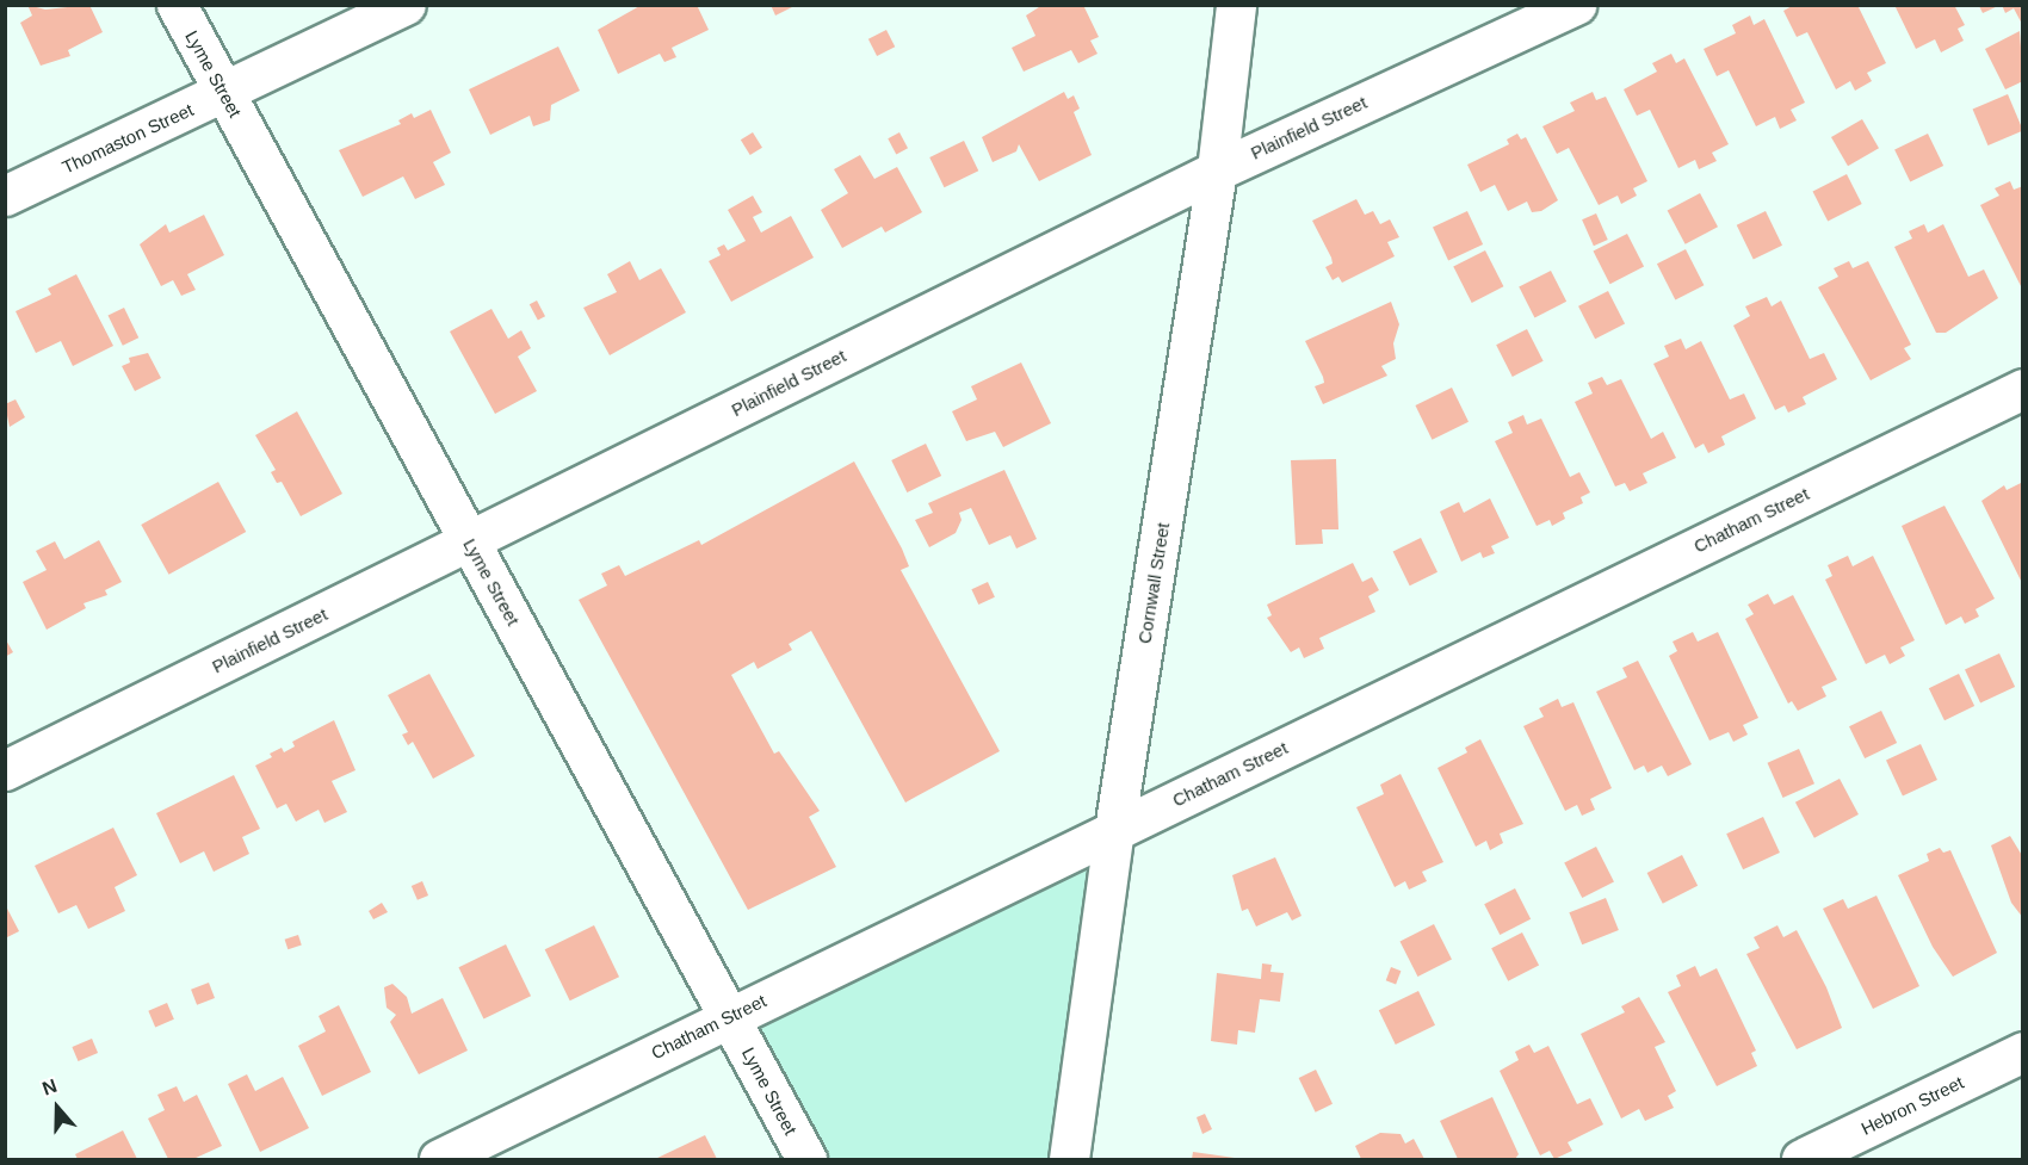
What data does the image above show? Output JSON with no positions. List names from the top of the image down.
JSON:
{
  "streets": {
    "street": [
      "Lyme Street",
      "Plainfield Street",
      "Thomaston Street",
      "Chatham Street",
      "Cornwall Street",
      "Hebron Street"
    ]
  },
  "crossings": [
    ["Lyme Street", "Plainfield Street"],
    ["Lyme Street", "Thomaston Street"],
    ["Lyme Street", "Chatham Street"],
    ["Plainfield Street", "Cornwall Street"],
    ["Chatham Street", "Cornwall Street"]
  ],
  "north": "top"
}
